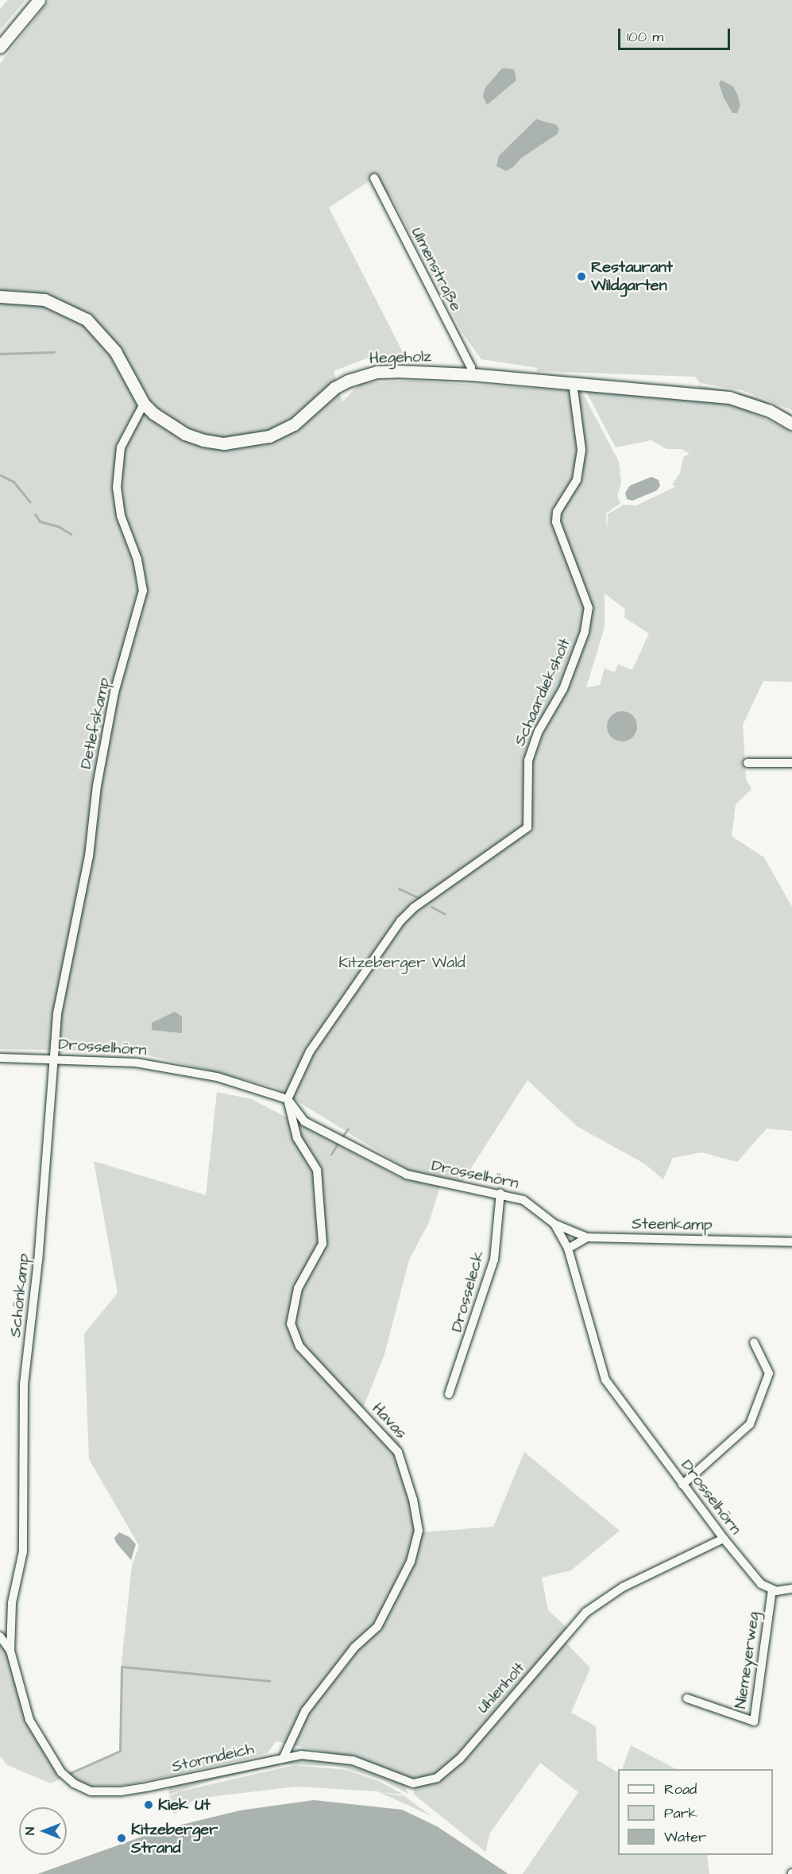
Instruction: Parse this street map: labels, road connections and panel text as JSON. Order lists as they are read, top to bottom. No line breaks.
{"streets":{"street":["Ulmenstraße","Hegeholz","Schaardieksholt","Detlefskamp","Drosselhörn","Steenkamp","Drosseleck","Schönkamp","Havas","Niemeyerweg","Uhlenholt","Stormdeich"]},"crossings":[["Ulmenstraße","Hegeholz"],["Hegeholz","Schaardieksholt"],["Hegeholz","Detlefskamp"],["Schaardieksholt","Drosselhörn"],["Schaardieksholt","Havas"],["Detlefskamp","Drosselhörn"],["Detlefskamp","Schönkamp"],["Drosselhörn","Steenkamp"],["Drosselhörn","Drosseleck"],["Drosselhörn","Schönkamp"],["Drosselhörn","Havas"],["Drosselhörn","Niemeyerweg"],["Drosselhörn","Uhlenholt"],["Schönkamp","Stormdeich"],["Havas","Uhlenholt"],["Havas","Stormdeich"],["Uhlenholt","Stormdeich"]],"parks":["Kitzeberger Wald"],"places":["Restaurant Wildgarten","Kiek Ut","Kitzeberger Strand"],"legend":["Road","Park","Water"],"scale_bar":"100 m","north":"left"}
